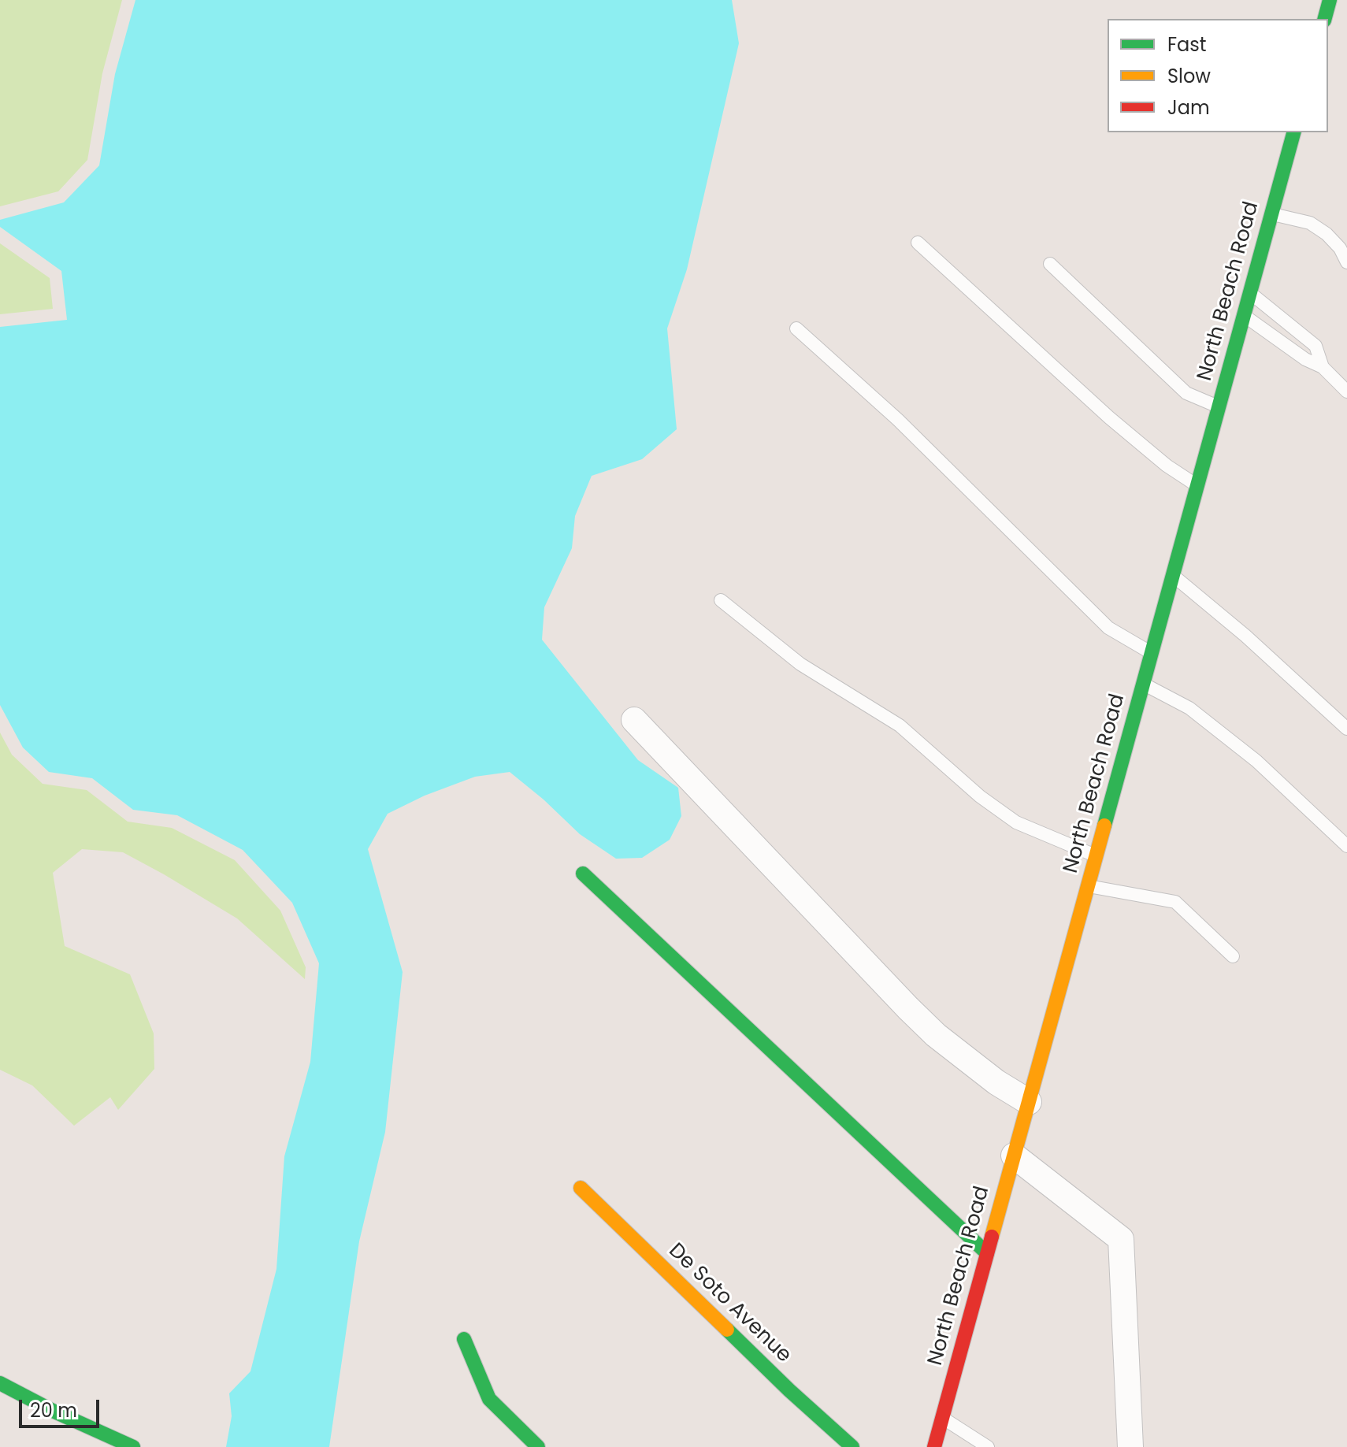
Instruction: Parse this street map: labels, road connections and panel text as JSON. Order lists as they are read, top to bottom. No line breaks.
{"streets":{"street":["North Beach Road","De Soto Avenue"]},"legend":["Fast","Slow","Jam"],"scale_bar":"20 m"}
